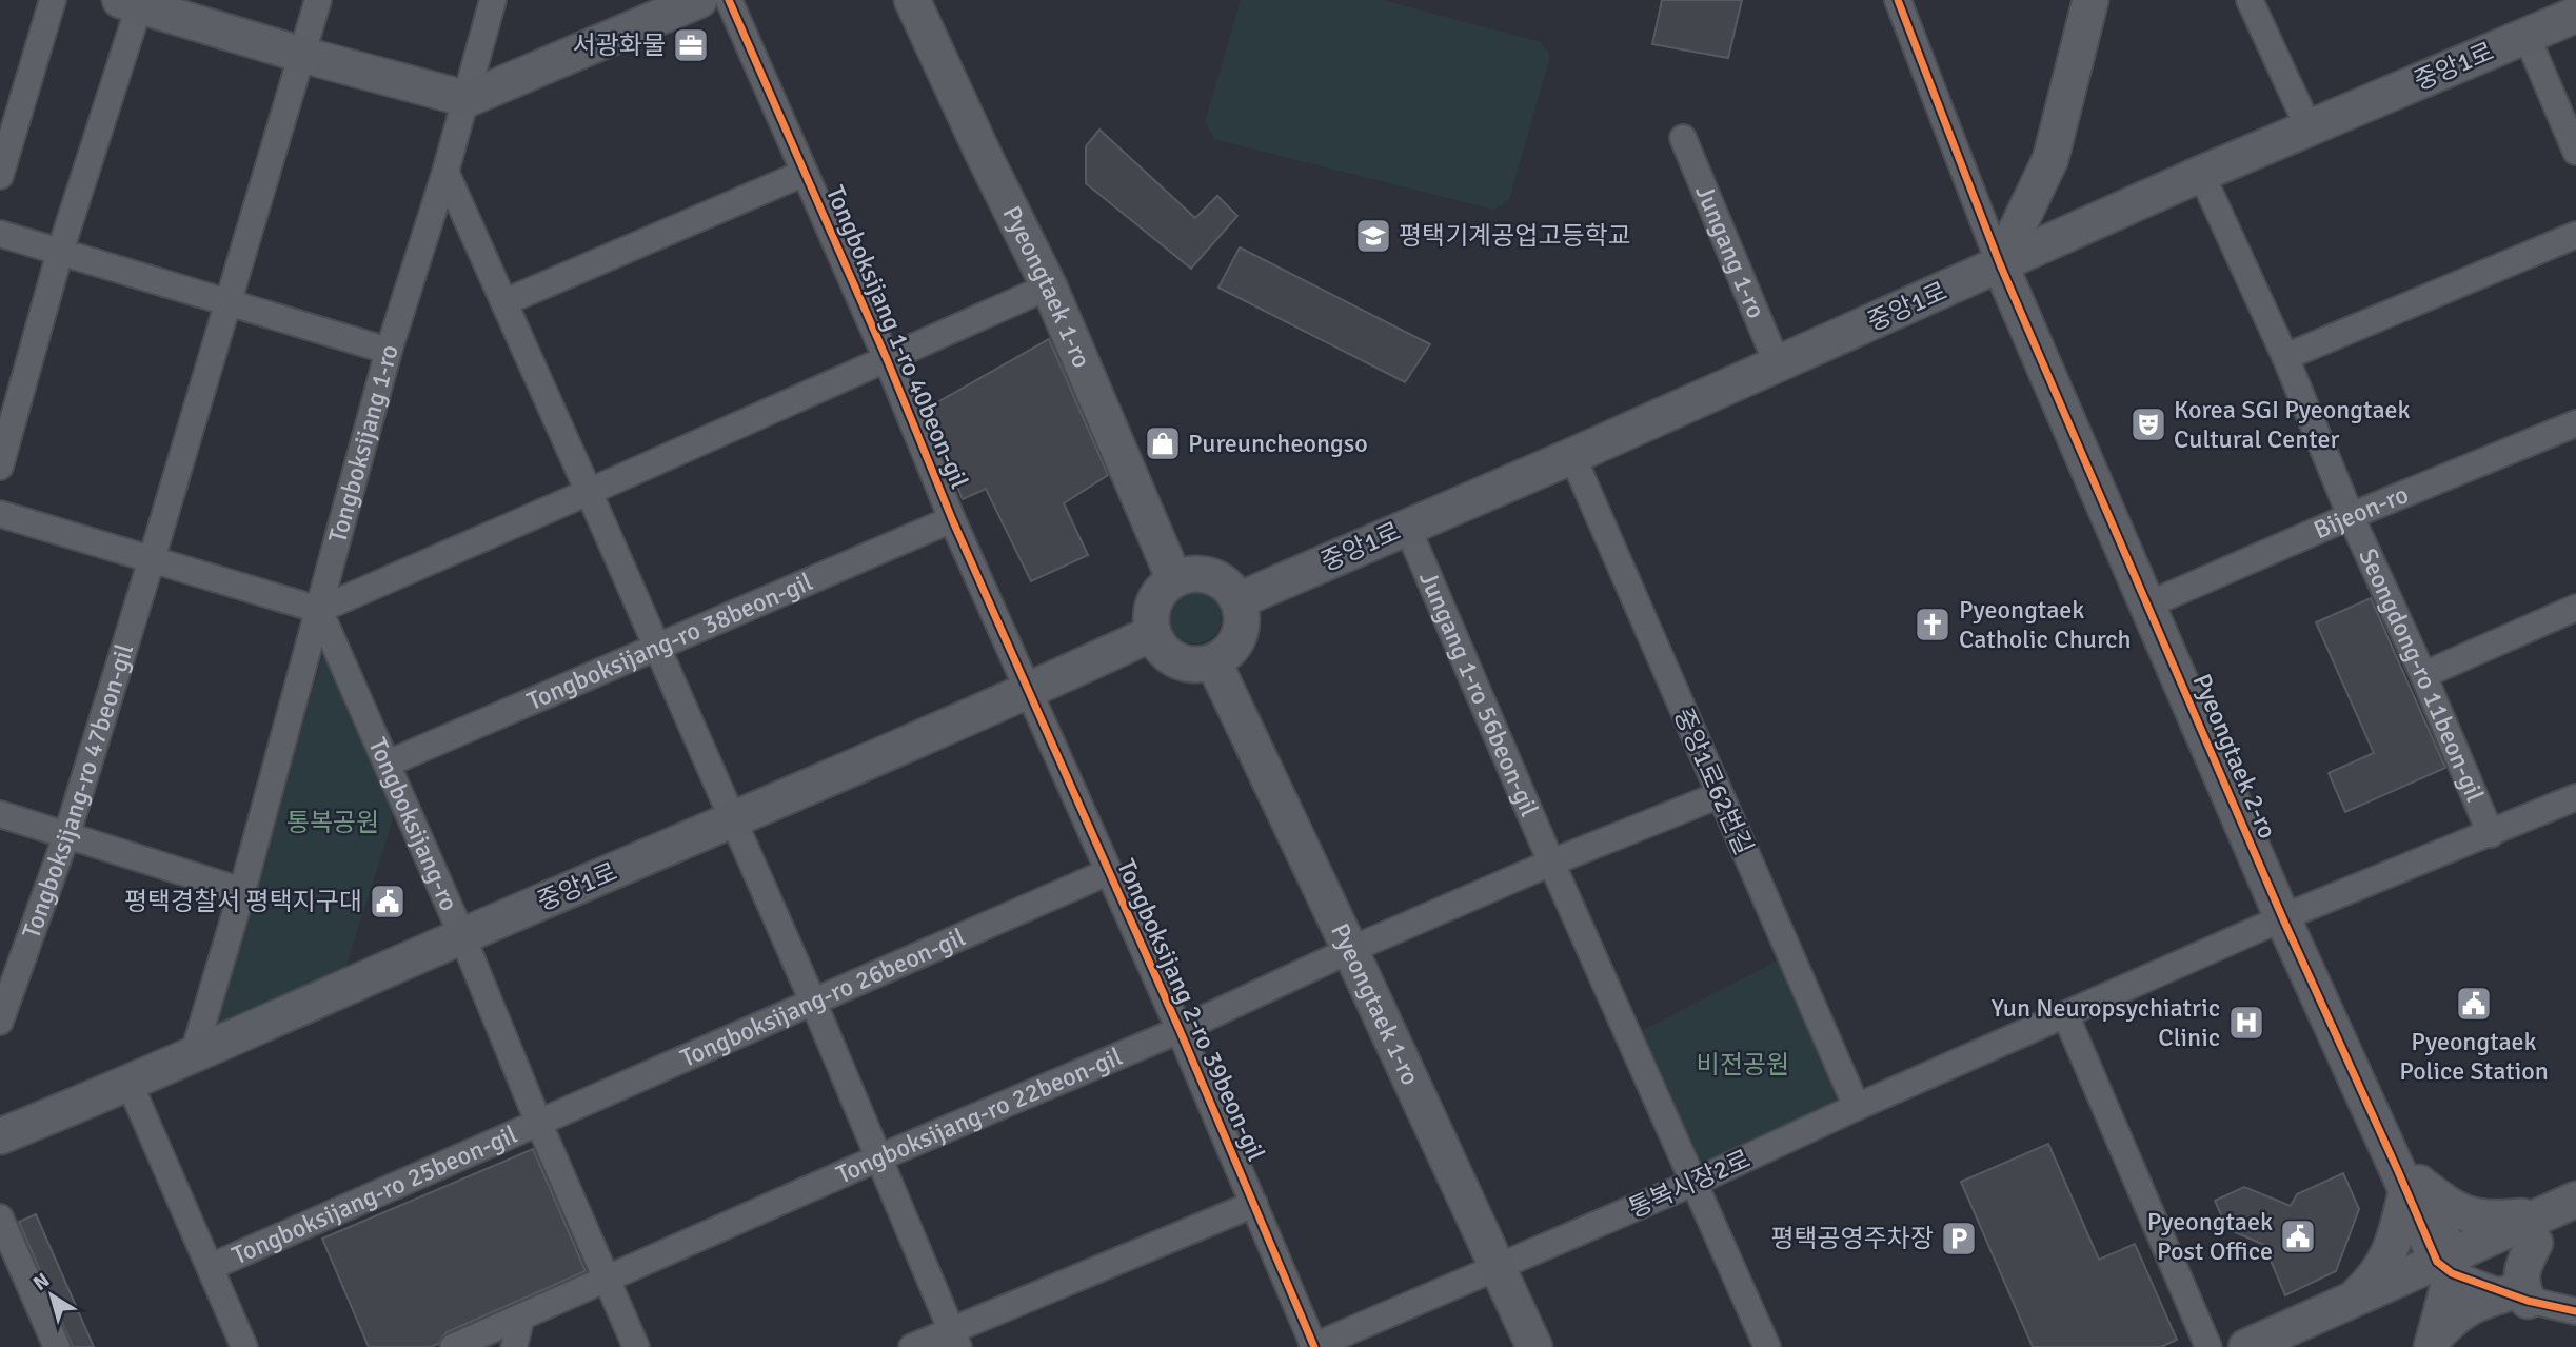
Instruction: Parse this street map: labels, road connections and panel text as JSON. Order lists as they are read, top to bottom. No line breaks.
{"streets":{"street":["중앙1로","Jungang 1-ro","Pyeongtaek 1-ro","Tongboksijang 1-ro 40beon-gil","Tongboksijang 1-ro","Bijeon-ro","Tongboksijang-ro 38beon-gil","Seongdong-ro 11beon-gil","Jungang 1-ro 56beon-gil","Pyeongtaek 2-ro","중앙1로62번길","Tongboksijang-ro 47beon-gil","Tongboksijang-ro","Tongboksijang-ro 26beon-gil","Tongboksijang 2-ro 39beon-gil","Tongboksijang-ro 22beon-gil","통복시장2로","Tongboksijang-ro 25beon-gil"]},"crossings":[["중앙1로","Jungang 1-ro"],["중앙1로","Pyeongtaek 1-ro"],["중앙1로","Tongboksijang 1-ro 40beon-gil"],["중앙1로","Tongboksijang 1-ro"],["중앙1로","Seongdong-ro 11beon-gil"],["중앙1로","Jungang 1-ro 56beon-gil"],["중앙1로","Pyeongtaek 2-ro"],["중앙1로","중앙1로62번길"],["중앙1로","Tongboksijang-ro"],["중앙1로","Tongboksijang 2-ro 39beon-gil"],["Pyeongtaek 1-ro","Tongboksijang-ro 22beon-gil"],["Pyeongtaek 1-ro","통복시장2로"],["Tongboksijang 1-ro 40beon-gil","Tongboksijang-ro 38beon-gil"],["Tongboksijang 1-ro 40beon-gil","Tongboksijang 2-ro 39beon-gil"],["Tongboksijang 1-ro","Tongboksijang-ro"],["Bijeon-ro","Seongdong-ro 11beon-gil"],["Bijeon-ro","Pyeongtaek 2-ro"],["Tongboksijang-ro 38beon-gil","Tongboksijang-ro"],["Seongdong-ro 11beon-gil","Pyeongtaek 2-ro"],["Seongdong-ro 11beon-gil","통복시장2로"],["Jungang 1-ro 56beon-gil","통복시장2로"],["Pyeongtaek 2-ro","통복시장2로"],["중앙1로62번길","통복시장2로"],["Tongboksijang-ro","Tongboksijang-ro 26beon-gil"],["Tongboksijang-ro","Tongboksijang-ro 22beon-gil"],["Tongboksijang-ro","Tongboksijang-ro 25beon-gil"],["Tongboksijang-ro 26beon-gil","Tongboksijang 2-ro 39beon-gil"],["Tongboksijang-ro 26beon-gil","Tongboksijang-ro 25beon-gil"],["Tongboksijang 2-ro 39beon-gil","Tongboksijang-ro 22beon-gil"],["Tongboksijang 2-ro 39beon-gil","통복시장2로"]],"parks":["통복공원","비전공원"],"places":{"office":["서광화물"],"school or university":["평택기계공업고등학교"],"theatre":["Korea SGI Pyeongtaek Cultural Center"],"shop":["Pureuncheongso"],"church":["Pyeongtaek Catholic Church"],"public building":["평택경찰서 평택지구대","Pyeongtaek Police Station","Pyeongtaek Post Office"],"hospital":["Yun Neuropsychiatric Clinic"],"parking":["평택공영주차장"]},"north":"top left"}
